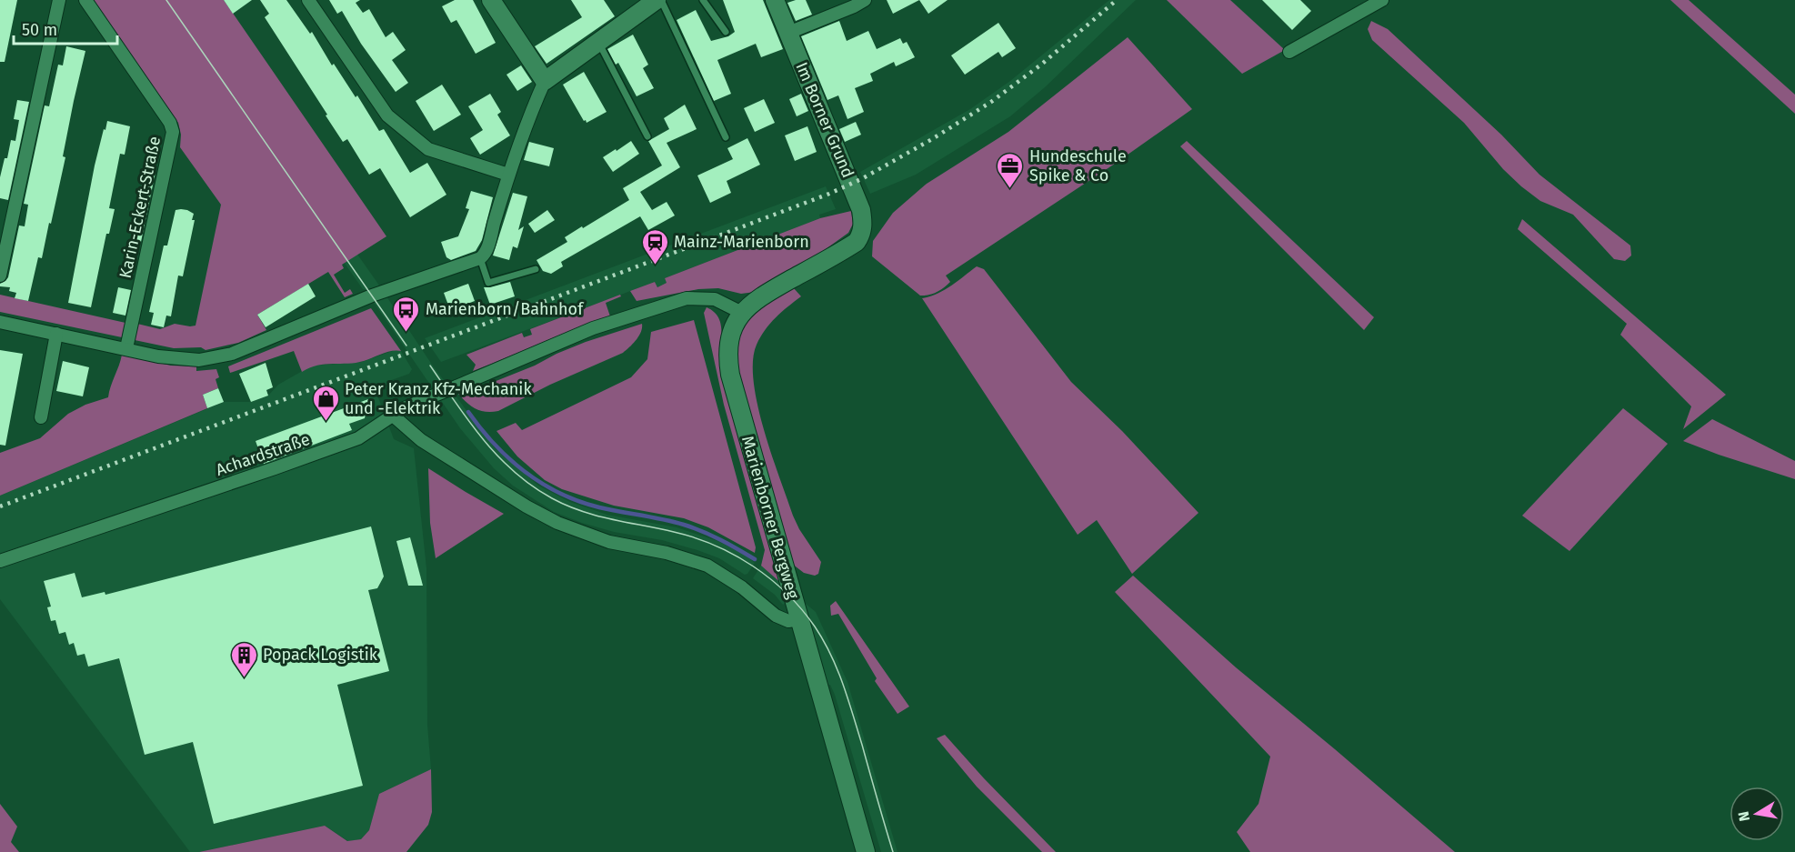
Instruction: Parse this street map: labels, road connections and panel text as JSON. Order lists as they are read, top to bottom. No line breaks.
{"streets":{"street":["Im Borner Grund","Karin-Eckert-Straße","Achardstraße","Marienborner Bergweg"]},"crossings":[["Im Borner Grund","Marienborner Bergweg"],["Achardstraße","Marienborner Bergweg"]],"places":{"office":["Hundeschule Spike & Co"],"station":["Mainz-Marienborn"],"bus stop":["Marienborn/Bahnhof"],"shop":["Peter Kranz Kfz-Mechanik und -Elektrik"],"building":["Popack Logistik"]},"scale_bar":"50 m","north":"left"}
